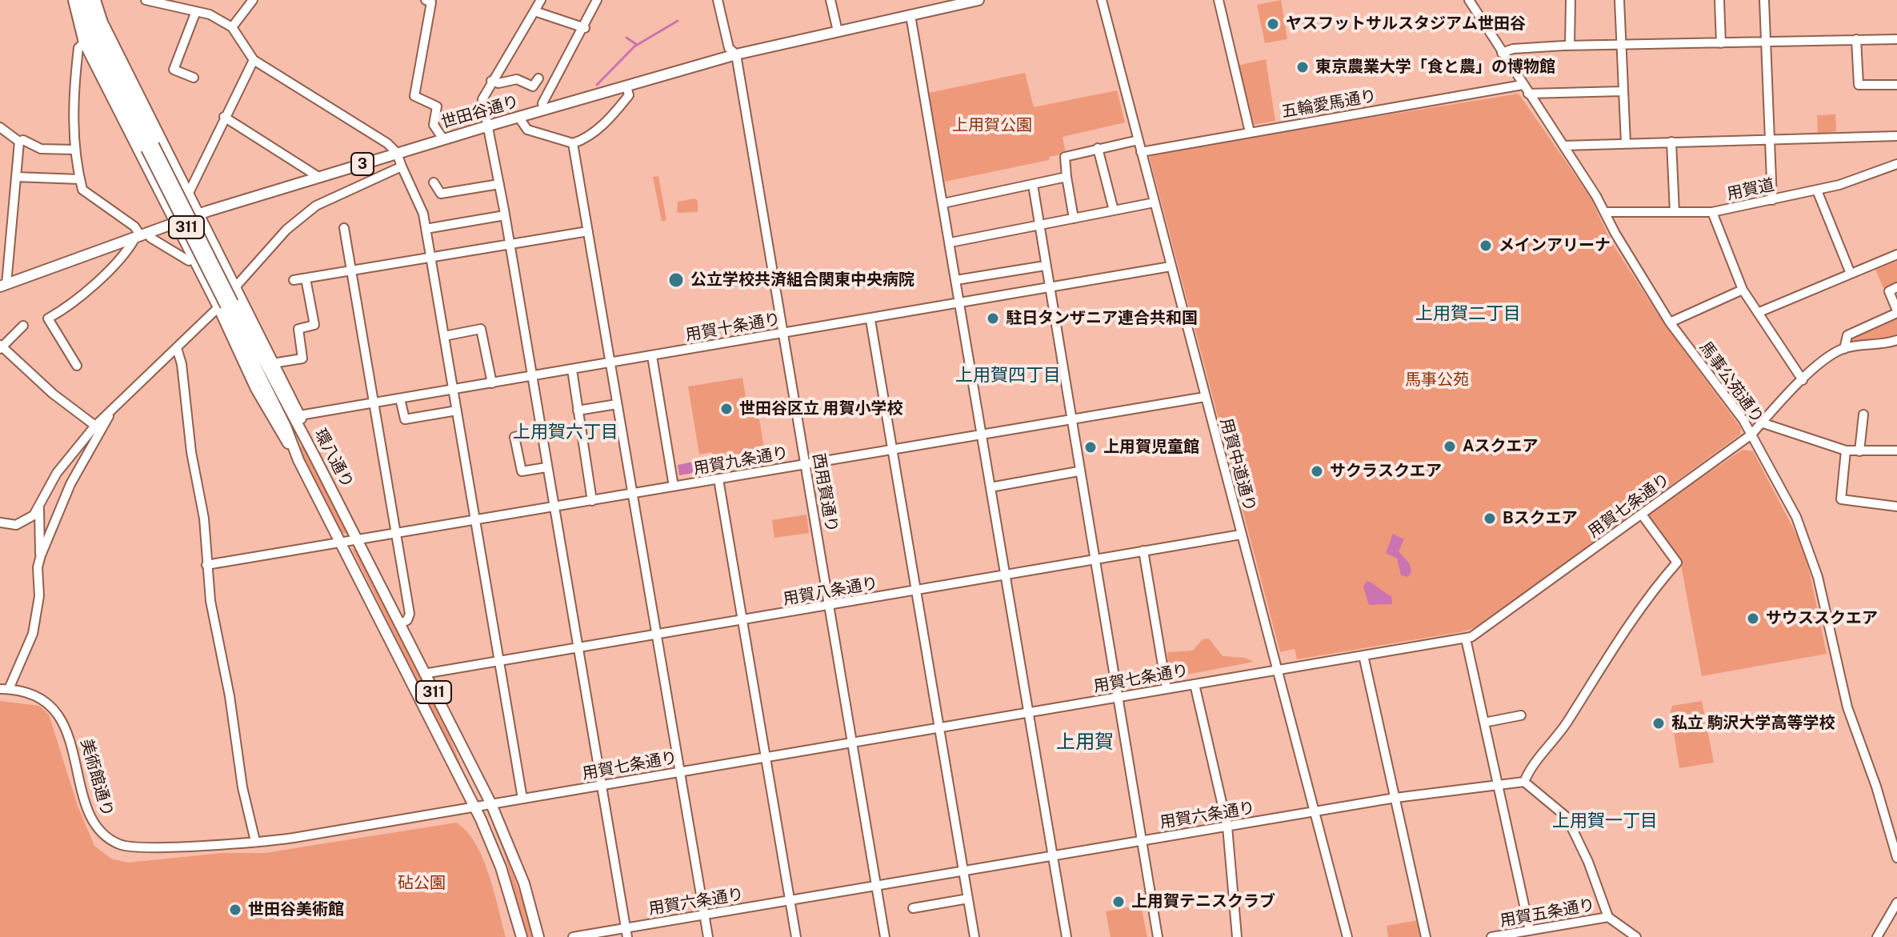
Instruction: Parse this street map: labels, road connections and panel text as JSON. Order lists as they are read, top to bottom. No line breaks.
{"streets":{"main road":["世田谷通り","3","311","環八通り"],"street":["五輪愛馬通り","用賀道","用賀十条通り","馬事公苑通り","用賀九条通り","用賀中道通り","西用賀通り","用賀七条通り","用賀八条通り","美術館通り","用賀六条通り","用賀五条通り"]},"crossings":[["五輪愛馬通り","馬事公苑通り"],["五輪愛馬通り","用賀中道通り"],["世田谷通り","西用賀通り"],["用賀道","馬事公苑通り"],["用賀十条通り","用賀中道通り"],["用賀十条通り","西用賀通り"],["馬事公苑通り","用賀七条通り"],["環八通り","用賀九条通り"],["環八通り","用賀七条通り"],["環八通り","用賀八条通り"],["環八通り","美術館通り"],["用賀九条通り","用賀中道通り"],["用賀九条通り","西用賀通り"],["用賀中道通り","用賀七条通り"],["用賀中道通り","用賀八条通り"],["用賀中道通り","用賀六条通り"],["西用賀通り","用賀七条通り"],["西用賀通り","用賀八条通り"],["西用賀通り","用賀六条通り"],["用賀七条通り","美術館通り"]],"districts":["上用賀二丁目","上用賀四丁目","上用賀六丁目","上用賀","上用賀一丁目"],"parks":["上用賀公園","馬事公苑","砧公園"],"places":["ヤスフットサルスタジアム世田谷","東京農業大学「食と農」の博物館","メインアリーナ","公立学校共済組合関東中央病院","駐日タンザニア連合共和国","世田谷区立 用賀小学校","Aスクエア","上用賀児童館","サクラスクエア","Bスクエア","サウススクエア","私立 駒沢大学高等学校","上用賀テニスクラブ","世田谷美術館"]}
